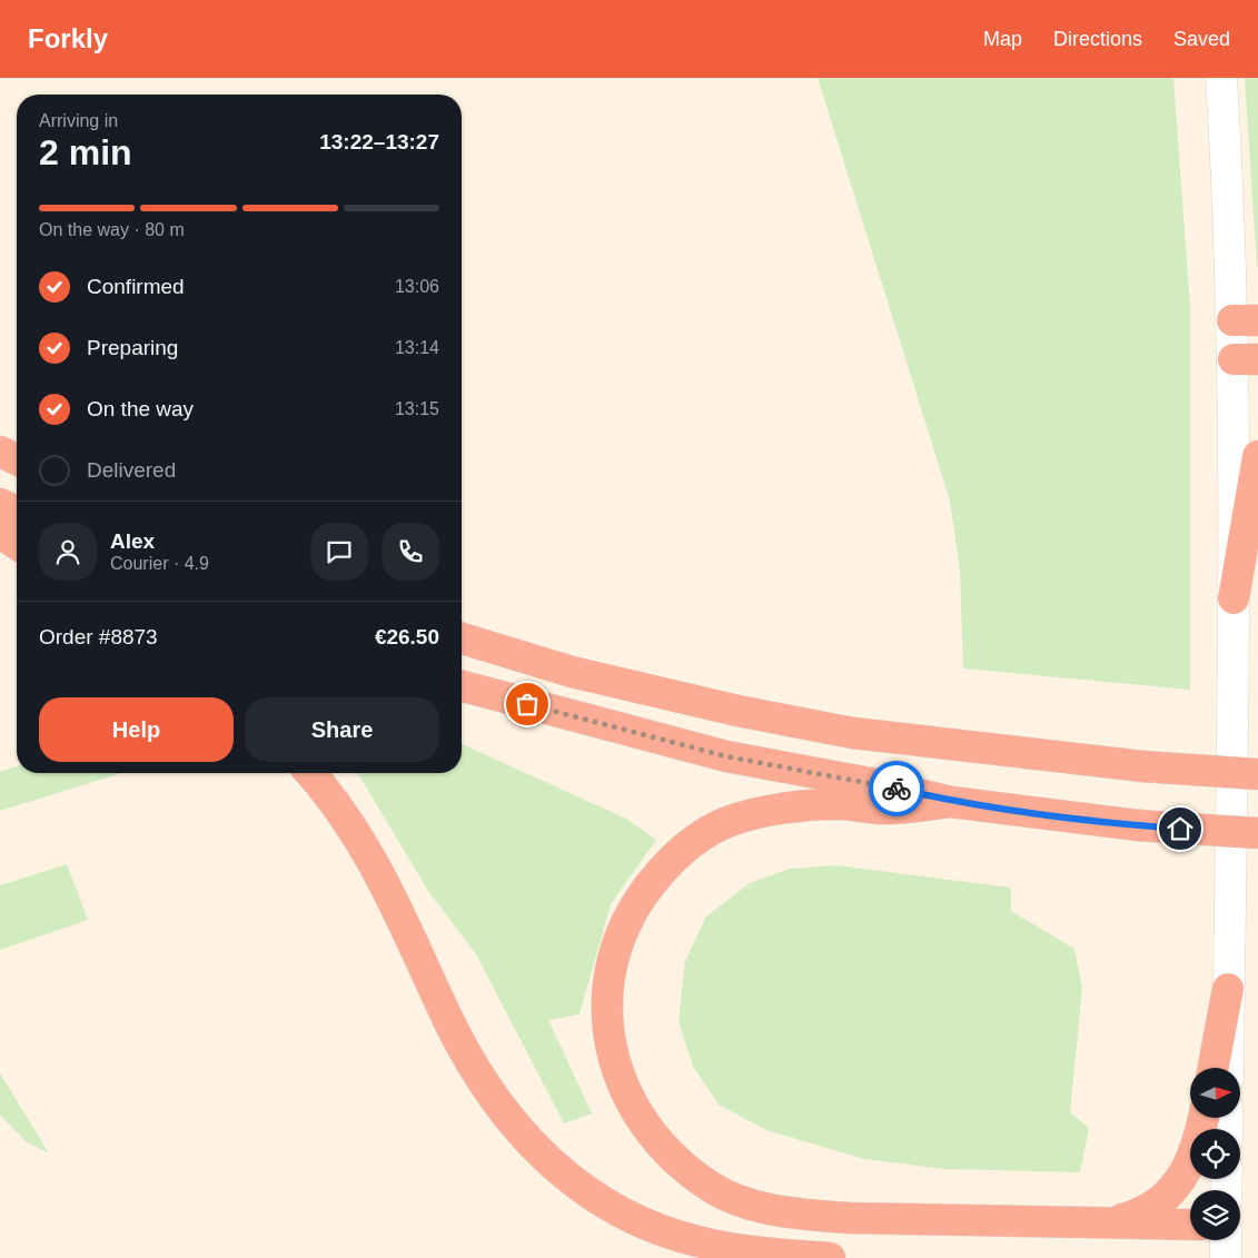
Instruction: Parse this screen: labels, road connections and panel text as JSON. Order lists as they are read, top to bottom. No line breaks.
{"north":"right","page":{"header":"Forkly","nav":["Map","Directions","Saved"],"heading":["2 min","Arriving in","13:22–13:27"],"panel":["Alex","Courier · 4.9","Order #8873","€26.50"],"bar":"On the way · 80 m","list":[["Confirmed","13:06"],["Preparing","13:14"],["On the way","13:15"],"Delivered"],"buttons":["Help","Share"]}}
